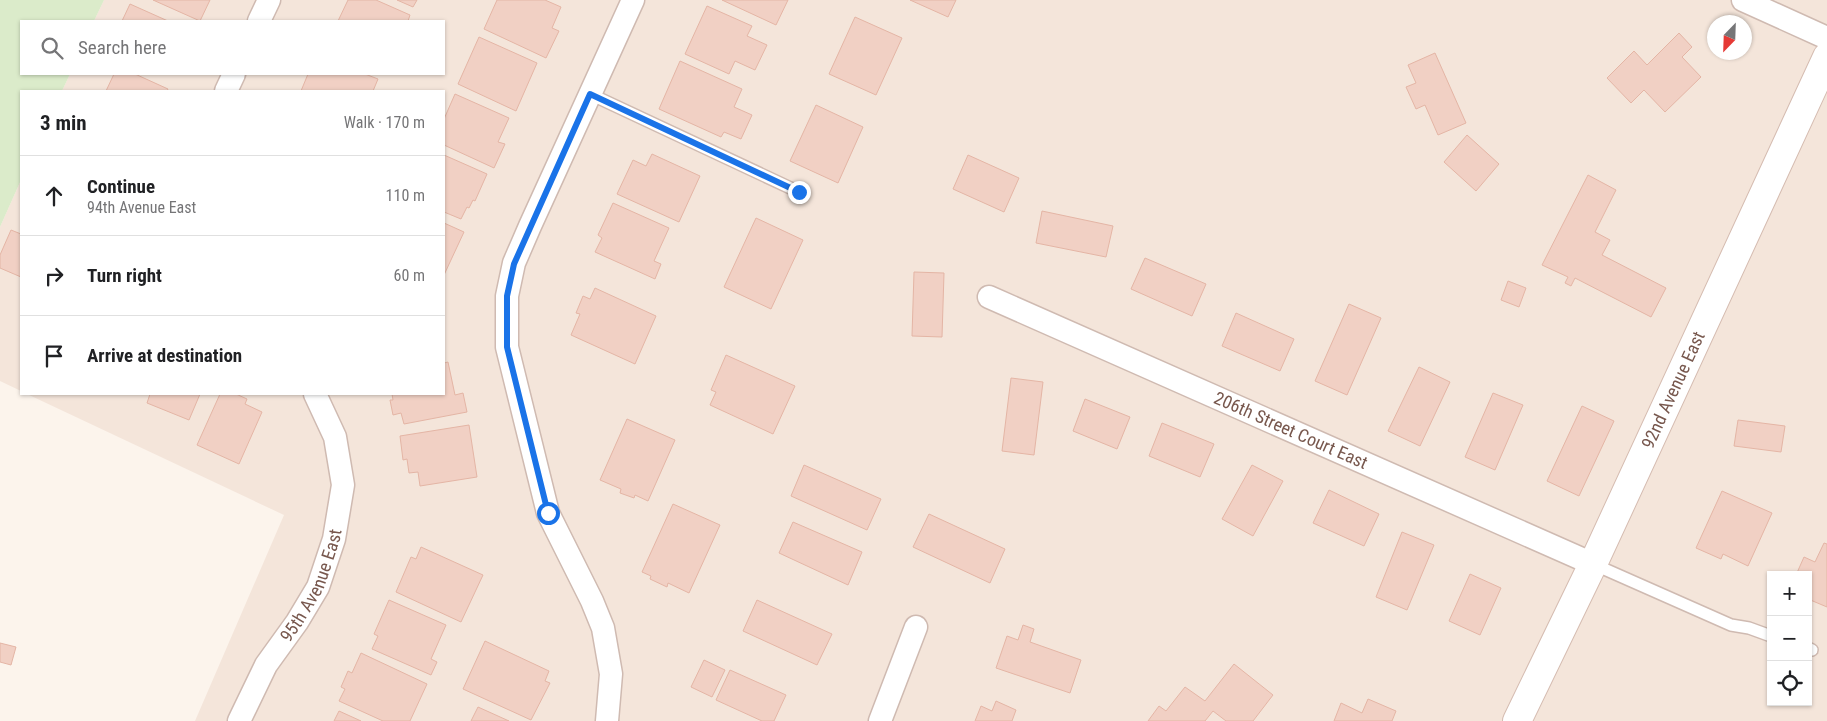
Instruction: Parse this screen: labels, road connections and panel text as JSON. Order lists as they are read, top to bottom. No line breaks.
{"streets":{"street":["92nd Avenue East","206th Street Court East","95th Avenue East"]},"crossings":[["92nd Avenue East","206th Street Court East"]],"north":"bottom left","page":{"search":"Search here","heading":["3 min","Walk · 170 m"],"list":[["Continue","94th Avenue East","110 m"],["Turn right","60 m"],"Arrive at destination"],"map_buttons":["+","−"]}}
